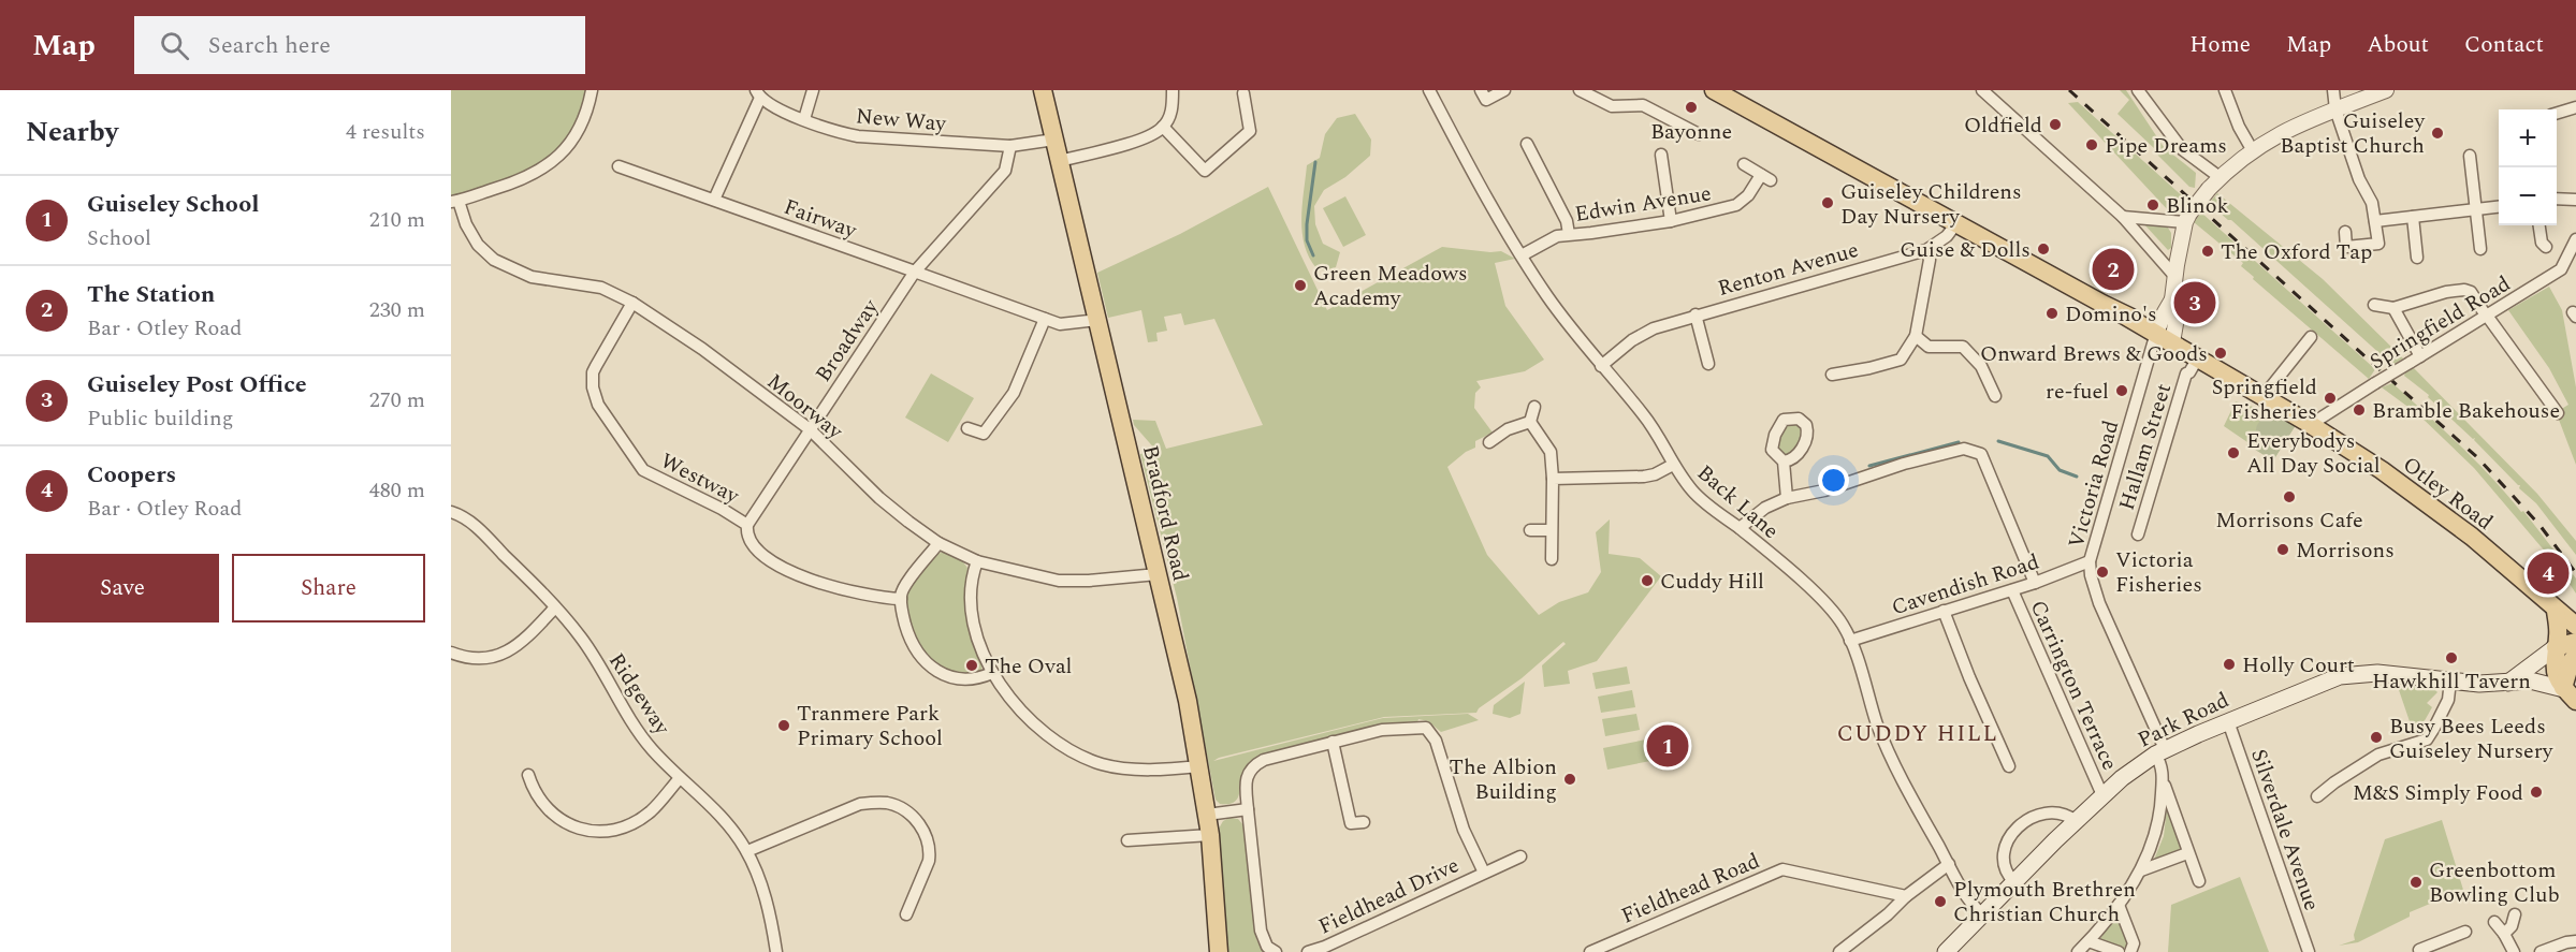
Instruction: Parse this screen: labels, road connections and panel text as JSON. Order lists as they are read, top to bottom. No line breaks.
{"streets":{"main road":["Otley Road","Bradford Road","Park Road"],"street":["New Way","Edwin Avenue","Fairway","Renton Avenue","Springfield Road","Broadway","Moorway","Hallam Street","Westway","Victoria Road","Back Lane","Cavendish Road","Carrington Terrace","Ridgeway","Silverdale Avenue","Fieldhead Road","Fieldhead Drive"]},"crossings":[["New Way","Broadway"],["New Way","Bradford Road"],["Edwin Avenue","Back Lane"],["Fairway","Broadway"],["Fairway","Bradford Road"],["Renton Avenue","Otley Road"],["Renton Avenue","Back Lane"],["Springfield Road","Otley Road"],["Broadway","Moorway"],["Broadway","Westway"],["Moorway","Westway"],["Moorway","Bradford Road"],["Hallam Street","Otley Road"],["Victoria Road","Otley Road"],["Victoria Road","Cavendish Road"],["Victoria Road","Park Road"],["Back Lane","Cavendish Road"],["Back Lane","Park Road"],["Cavendish Road","Carrington Terrace"],["Carrington Terrace","Park Road"],["Park Road","Silverdale Avenue"]],"districts":["CUDDY HILL"],"places":["Bayonne","Oldfield","Guiseley Baptist Church","Pipe Dreams","Guiseley Childrens Day Nursery","Blinok","Guise & Dolls","The Oxford Tap","Green Meadows Academy","Domino's","Onward Brews & Goods","re-fuel","Springfield Fisheries","Bramble Bakehouse","Everybodys All Day Social","Morrisons Cafe","Morrisons","Victoria Fisheries","Cuddy Hill","Hawkhill Tavern","Holly Court","The Oval","Tranmere Park Primary School","Busy Bees Leeds Guiseley Nursery","The Albion Building","M&S Simply Food","Greenbottom Bowling Club","Plymouth Brethren Christian Church"],"page":{"header":"Map","search":"Search here","nav":["Home","Map","About","Contact"],"heading":["Nearby","4 results"],"map_buttons":["+","−"],"list":[{"mark":"1","name":"Guiseley School","note":"School","value":"210 m"},{"mark":"2","name":"The Station","note":"Bar · Otley Road","value":"230 m"},{"mark":"3","name":"Guiseley Post Office","note":"Public building","value":"270 m"},{"mark":"4","name":"Coopers","note":"Bar · Otley Road","value":"480 m"}],"pins":["2","3","4","1"],"buttons":["Save","Share"]}}
